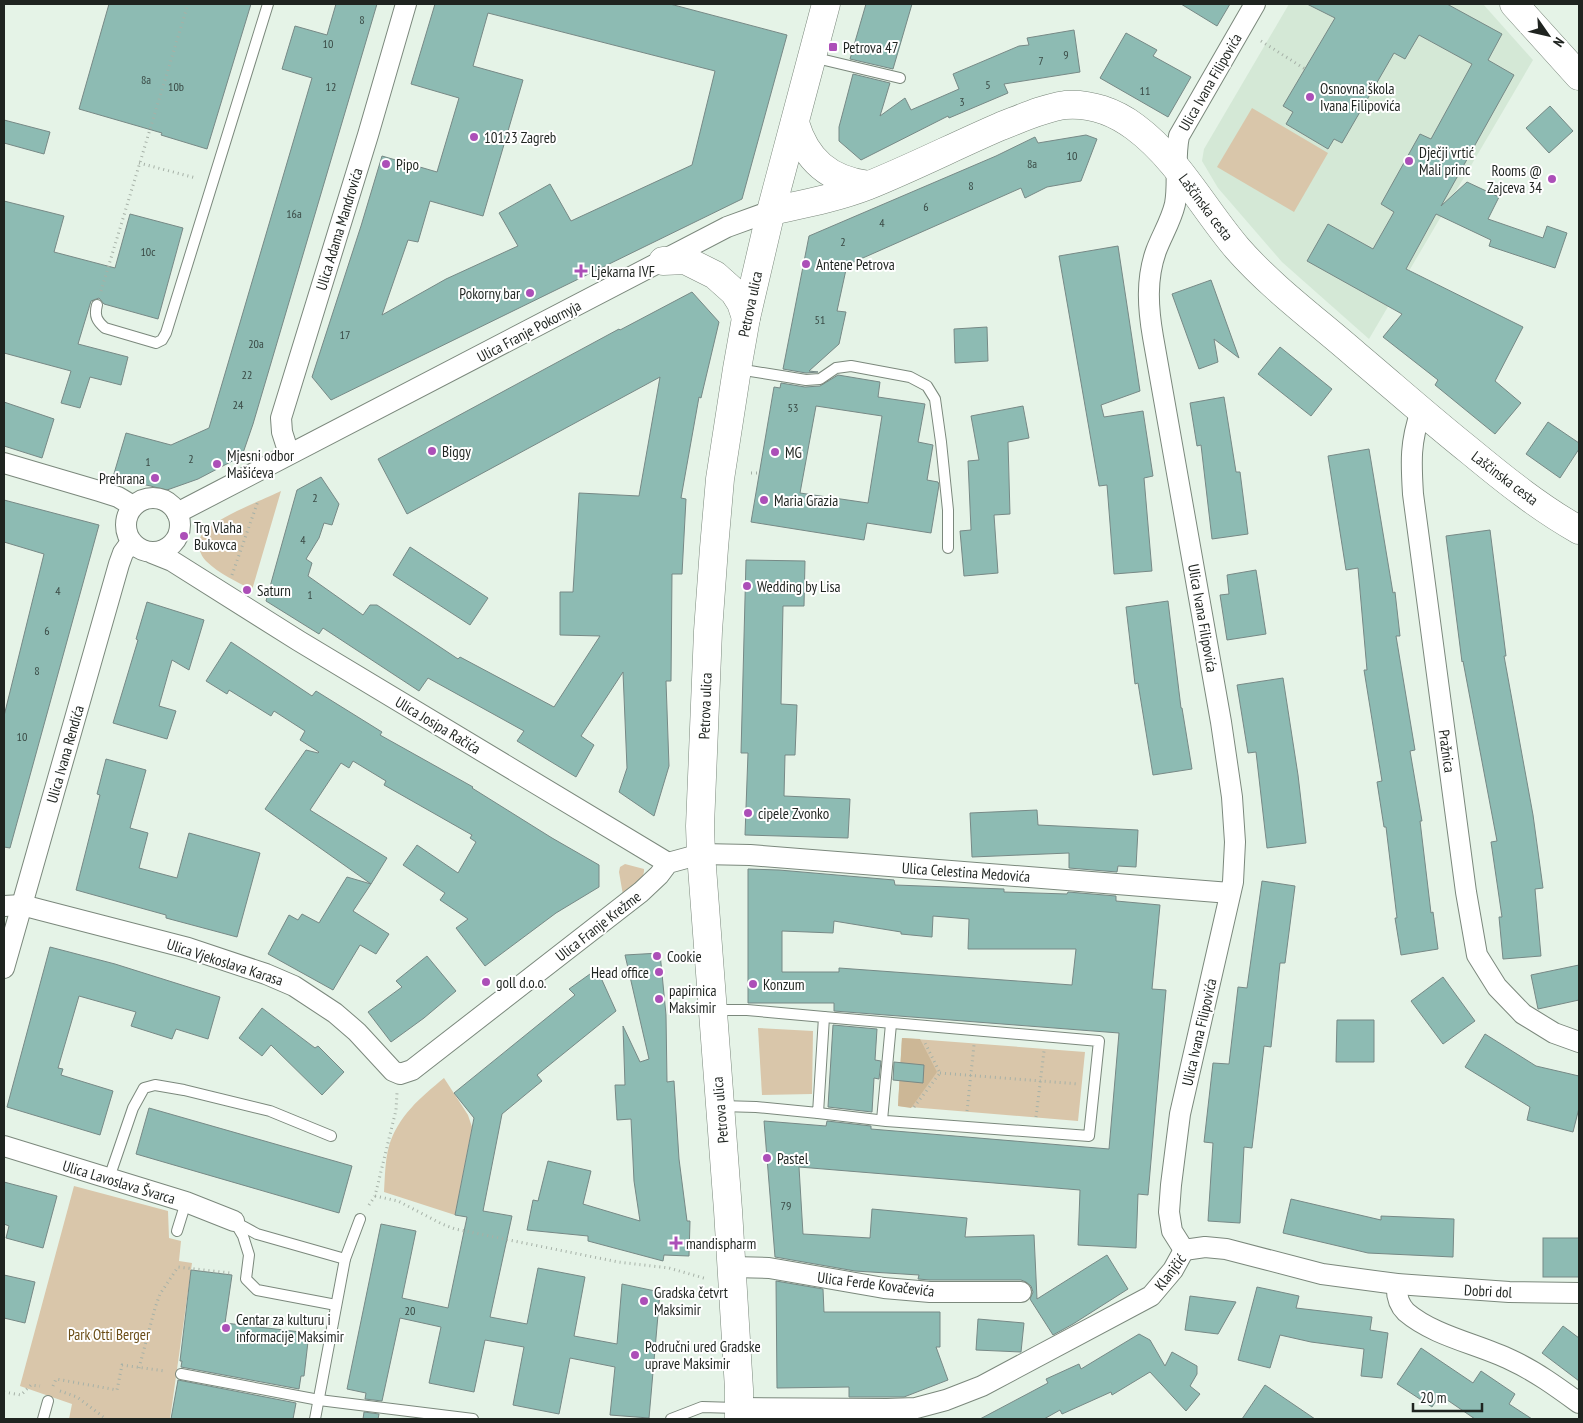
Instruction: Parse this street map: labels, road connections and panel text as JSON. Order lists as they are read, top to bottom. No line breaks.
{"streets":{"street":["Ulica Ivana Filipovića","Laščinska cesta","Ulica Adama Mandrovića","Petrova ulica","Ulica Franje Pokornyja","Ulica Josipa Račića","Pražnica","Ulica Ivana Rendića","Ulica Celestina Medovića","Ulica Franje Krežme","Ulica Vjekoslava Karasa","Ulica Lavoslava Švarca","Klanjčić","Ulica Ferde Kovačevića","Dobri dol"]},"crossings":[["Ulica Ivana Filipovića","Laščinska cesta"],["Ulica Ivana Filipovića","Ulica Celestina Medovića"],["Ulica Ivana Filipovića","Klanjčić"],["Laščinska cesta","Petrova ulica"],["Laščinska cesta","Ulica Franje Pokornyja"],["Laščinska cesta","Pražnica"],["Ulica Adama Mandrovića","Ulica Franje Pokornyja"],["Petrova ulica","Ulica Franje Pokornyja"],["Petrova ulica","Ulica Celestina Medovića"],["Petrova ulica","Klanjčić"],["Petrova ulica","Ulica Ferde Kovačevića"],["Ulica Josipa Račića","Ulica Ivana Rendića"],["Ulica Josipa Račića","Ulica Franje Krežme"],["Ulica Ivana Rendića","Ulica Vjekoslava Karasa"],["Ulica Franje Krežme","Ulica Vjekoslava Karasa"],["Klanjčić","Dobri dol"]],"parks":["Park Otti Berger"],"places":{"transit":["Petrova 47"],"other":["Osnovna škola Ivana Filipovića","10123 Zagreb","Dječji vrtić Mali princ","Pipo","Rooms @ Zajceva 34","Antene Petrova","Pokorny bar","Biggy","MG","Mjesni odbor Mašićeva","Prehrana","Maria Grazia","Trg Vlaha Bukovca","Wedding by Lisa","Saturn","cipele Zvonko","Cookie","Head office","goll d.o.o.","Konzum","papirnica Maksimir","Pastel","Gradska četvrt Maksimir","Centar za kulturu i informacije Maksimir","Područni ured Gradske uprave Maksimir"],"health":["Ljekarna IVF","mandispharm"]},"house_numbers":["8","10","9","7","8a","5","10b","12","11","3","10","8a","8","6","16a","4","2","10c","51","17","20a","22","24","53","2","1","2","4","4","1","6","8","10","79","20"],"scale_bar":"20 m","north":"bottom right"}
